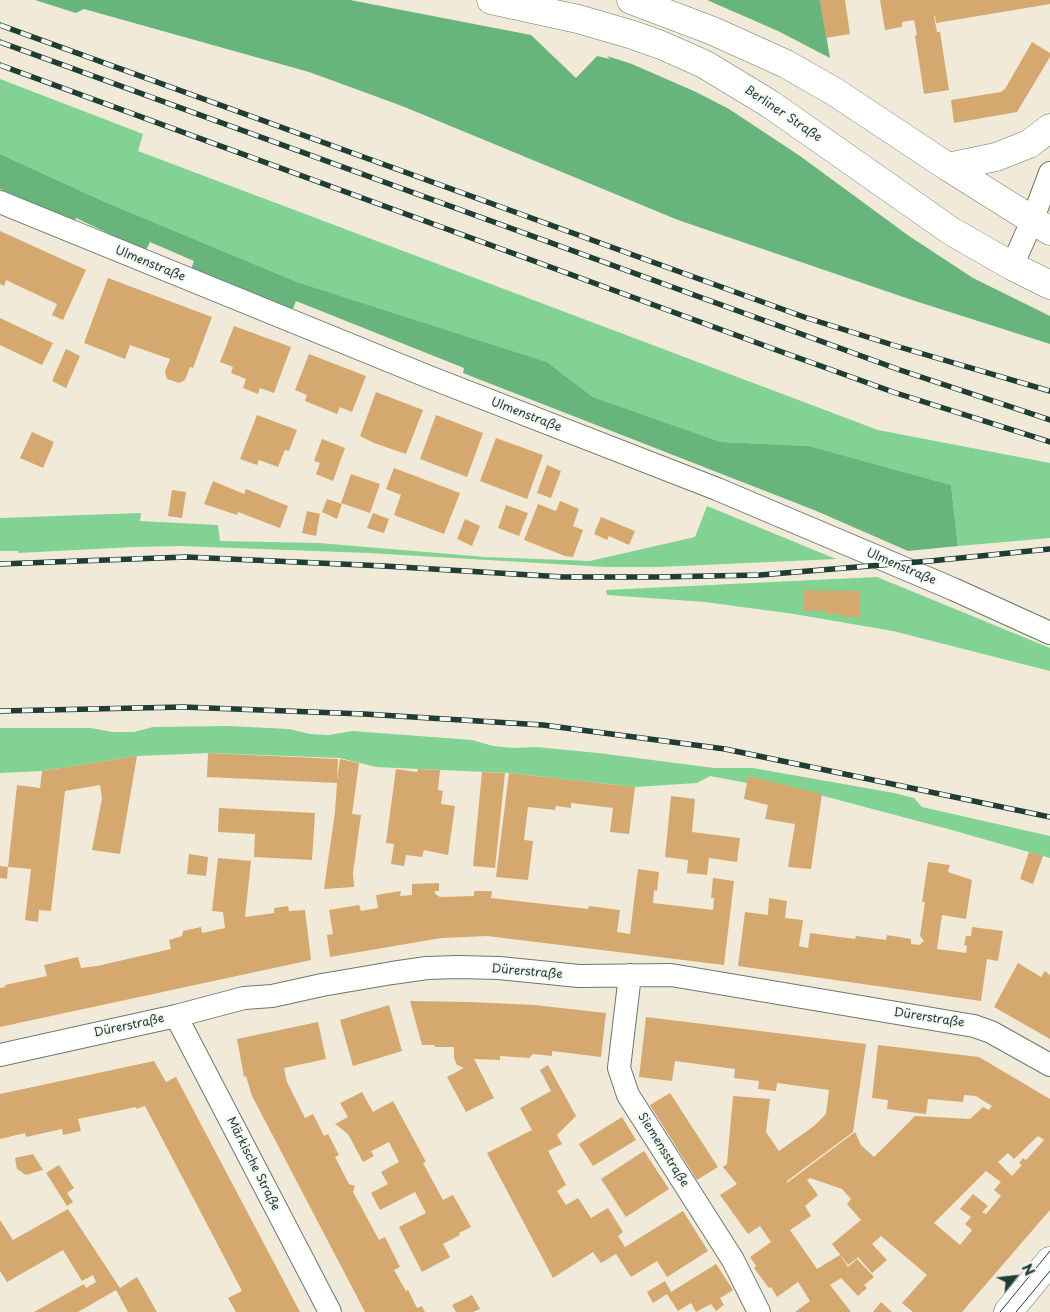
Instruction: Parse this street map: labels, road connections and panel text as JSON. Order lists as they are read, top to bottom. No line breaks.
{"streets":{"main road":["Berliner Straße"],"street":["Ulmenstraße","Dürerstraße","Siemensstraße","Märkische Straße"]},"crossings":[["Dürerstraße","Siemensstraße"],["Dürerstraße","Märkische Straße"]],"north":"top right"}
